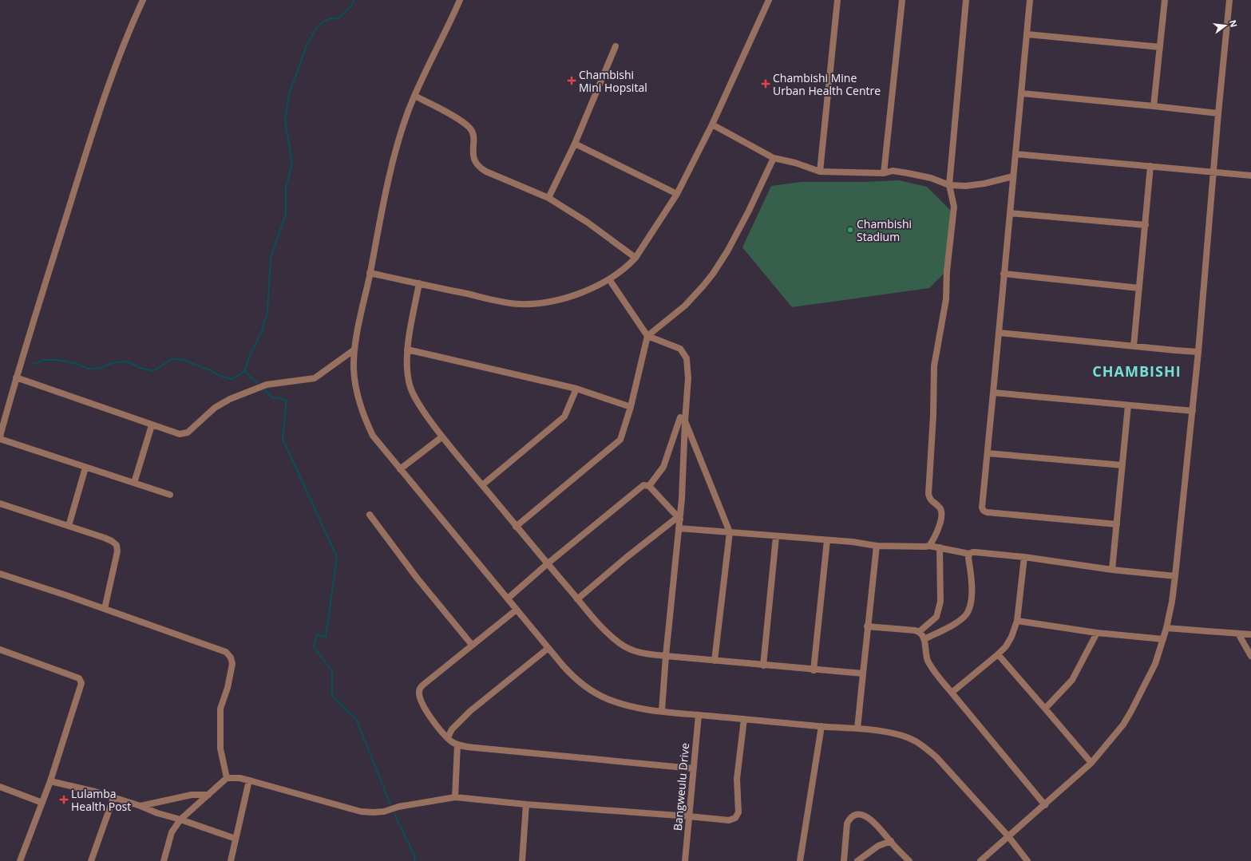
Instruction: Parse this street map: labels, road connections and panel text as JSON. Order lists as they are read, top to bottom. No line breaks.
{"streets":{"street":["Bangweulu Drive"]},"districts":["CHAMBISHI"],"places":{"health":["Chambishi Mini Hopsital","Chambishi Mine Urban Health Centre","Lulamba Health Post"],"other":["Chambishi Stadium"]},"north":"right"}
